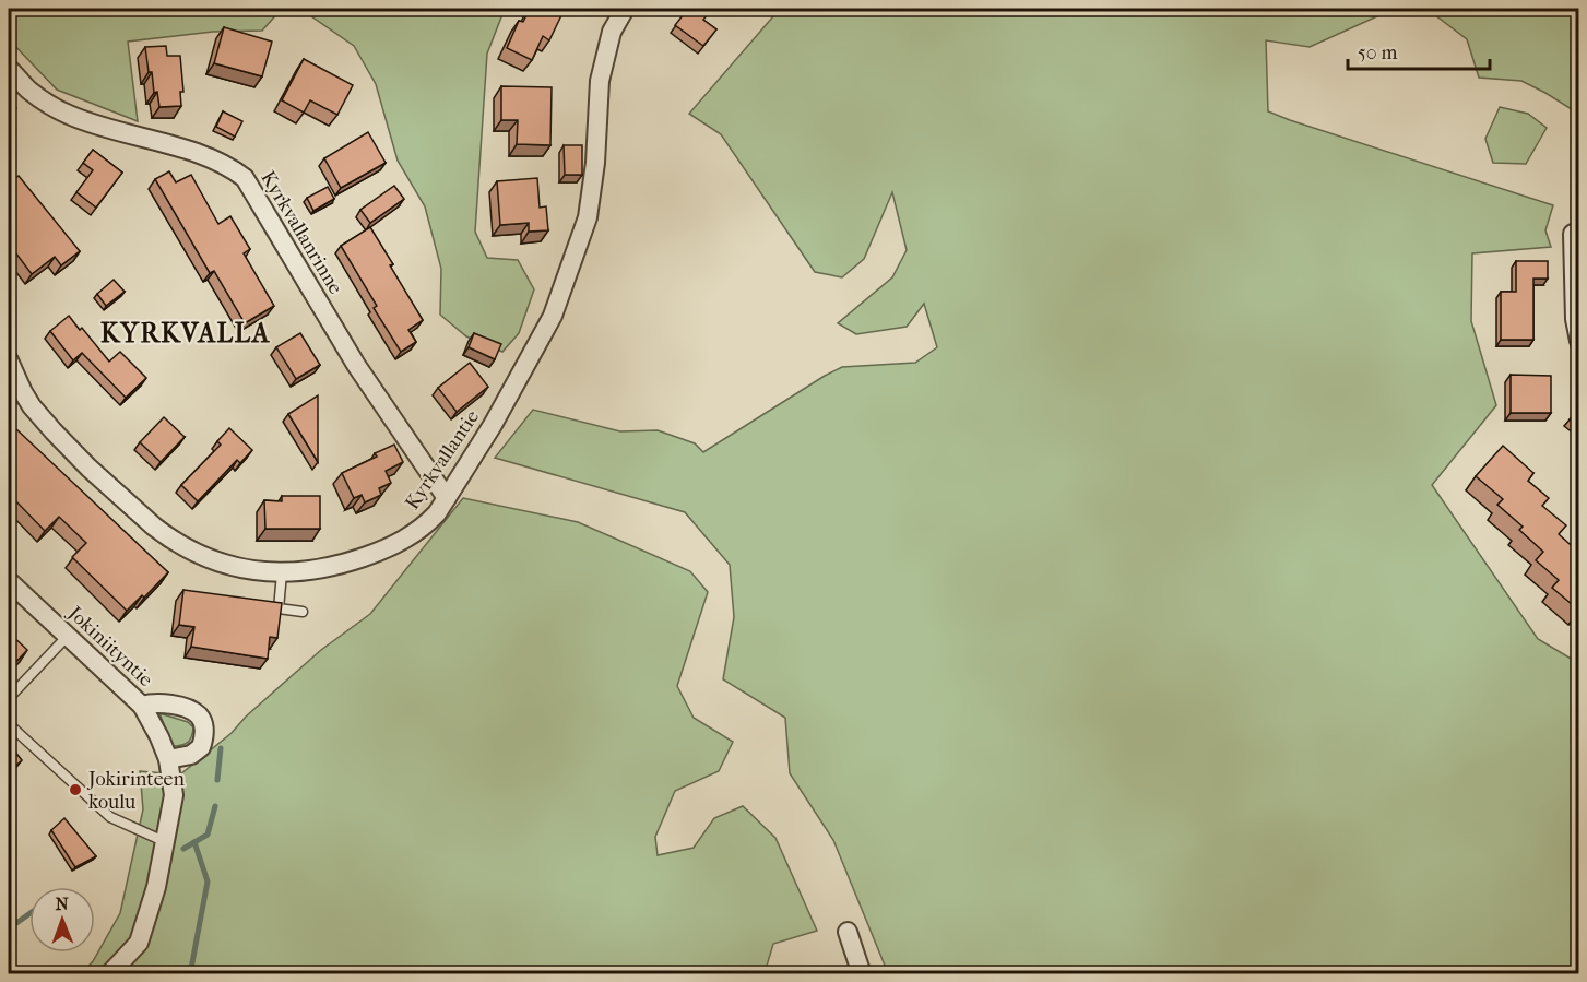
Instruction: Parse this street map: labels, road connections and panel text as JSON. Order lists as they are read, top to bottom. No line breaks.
{"streets":{"street":["Kyrkvallanrinne","Kyrkvallantie","Jokiniityntie"]},"crossings":[["Kyrkvallanrinne","Kyrkvallantie"]],"districts":["KYRKVALLA"],"places":["Jokirinteen koulu"],"scale_bar":"50 m","north":"top"}
